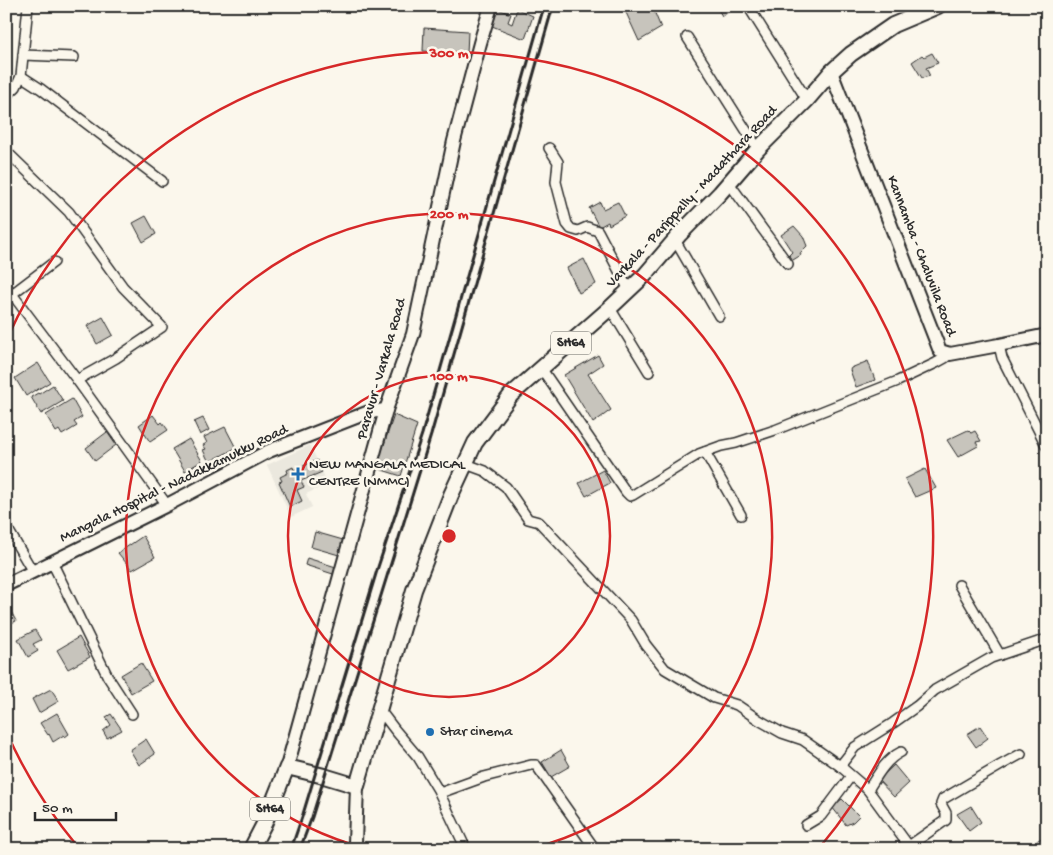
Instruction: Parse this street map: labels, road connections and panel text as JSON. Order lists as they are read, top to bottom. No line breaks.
{"streets":{"main road":["Varkala - Parippally - Madathara Road","Kannamba - Chaluvila Road","SH64","Paravur - Varkala Road","Mangala Hospital - Nadakkamukku Road"]},"crossings":[["Varkala - Parippally - Madathara Road","Kannamba - Chaluvila Road"],["SH64","Paravur - Varkala Road"],["Paravur - Varkala Road","Mangala Hospital - Nadakkamukku Road"]],"places":{"health":["NEW MANGALA MEDICAL CENTRE (NMMC)"],"other":["Star cinema"]},"scale_bar":"50 m","rings":["300 m","200 m","100 m"]}
